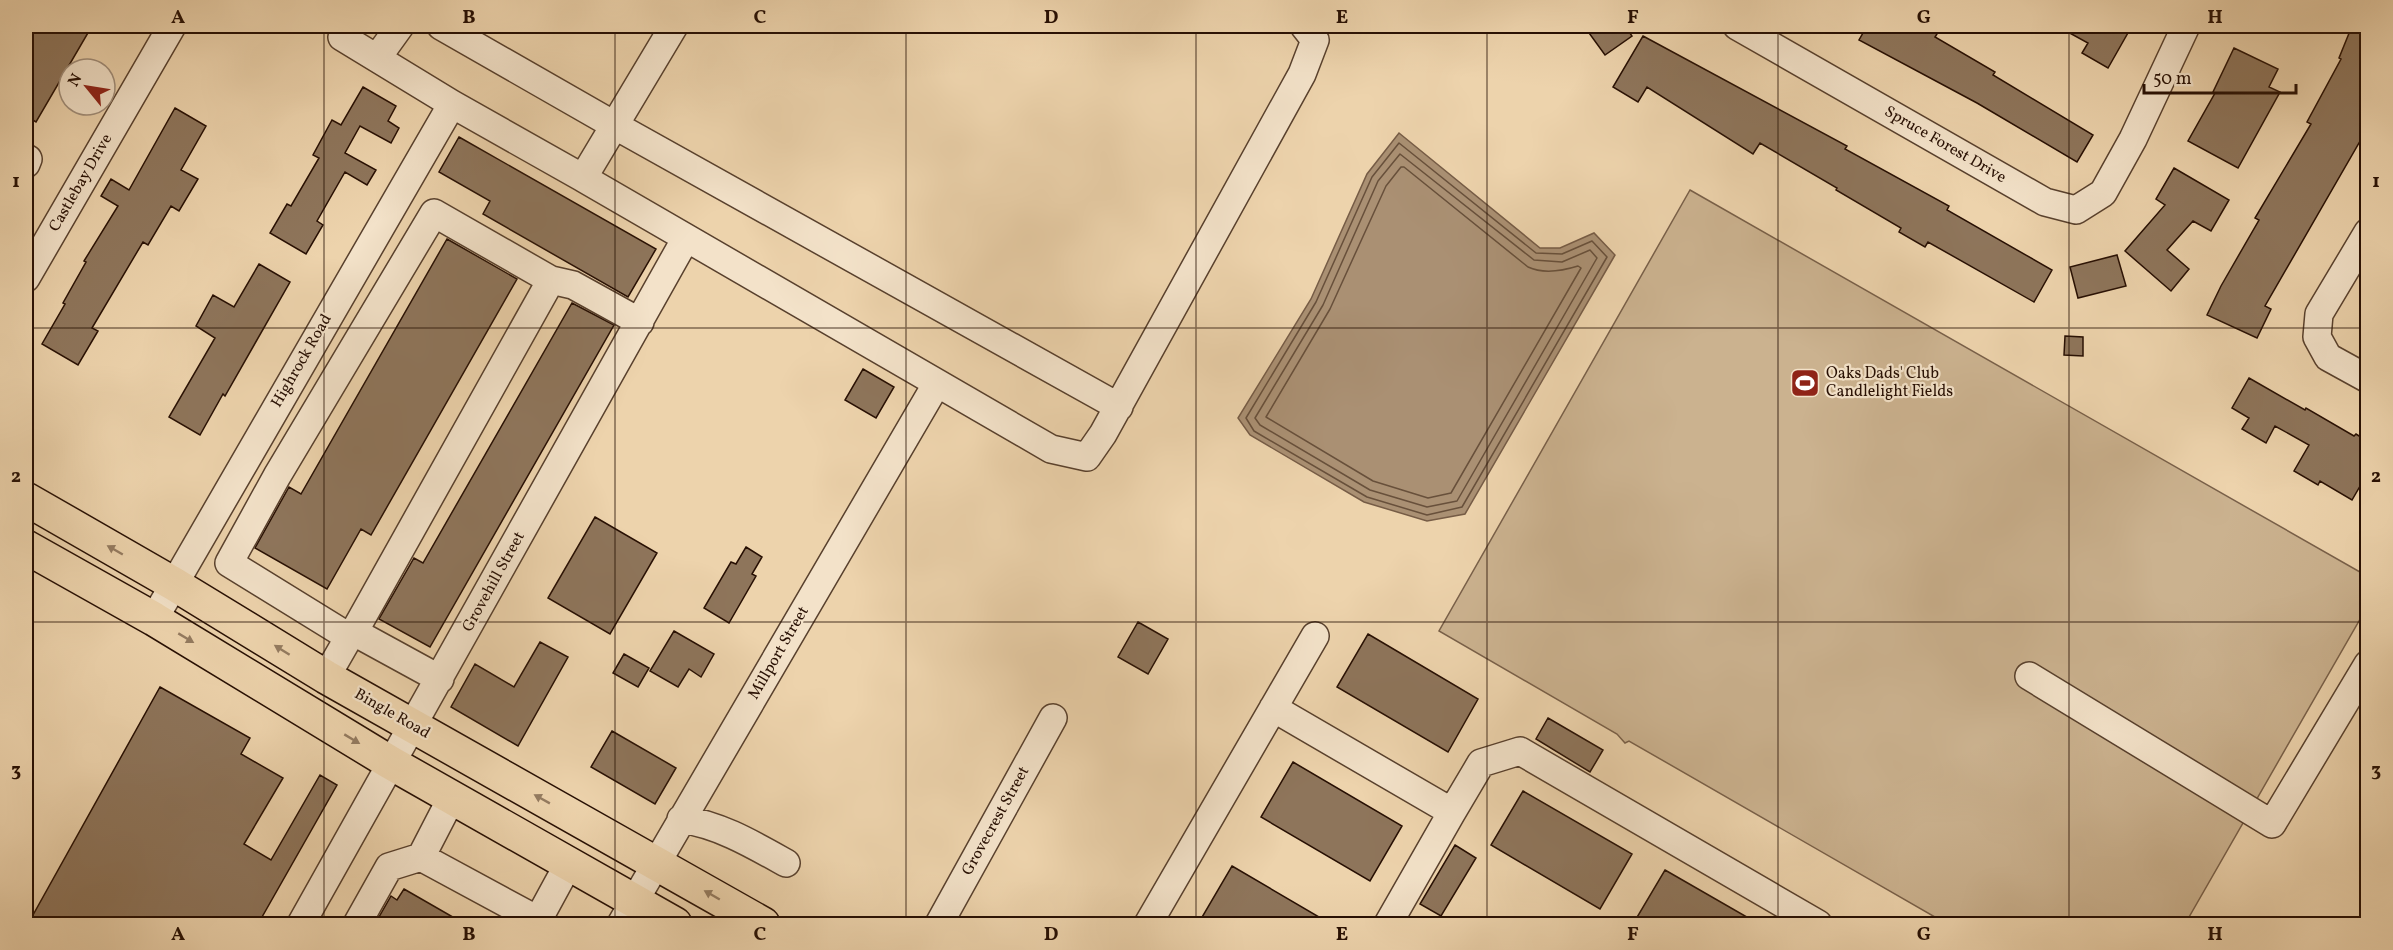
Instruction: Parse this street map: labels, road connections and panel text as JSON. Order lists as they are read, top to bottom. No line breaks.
{"streets":{"main road":["Bingle Road"],"street":["Spruce Forest Drive","Castlebay Drive","Highrock Road","Grovehill Street","Millport Street","Grovecrest Street"]},"crossings":[["Highrock Road","Bingle Road"],["Grovehill Street","Bingle Road"],["Millport Street","Bingle Road"]],"places":{"sports":["Oaks Dads' Club Candlelight Fields"]},"scale_bar":"50 m","north":"top left","grid":{"columns":["A","B","C","D","E","F","G","H"],"rows":["1","2","3"]}}
